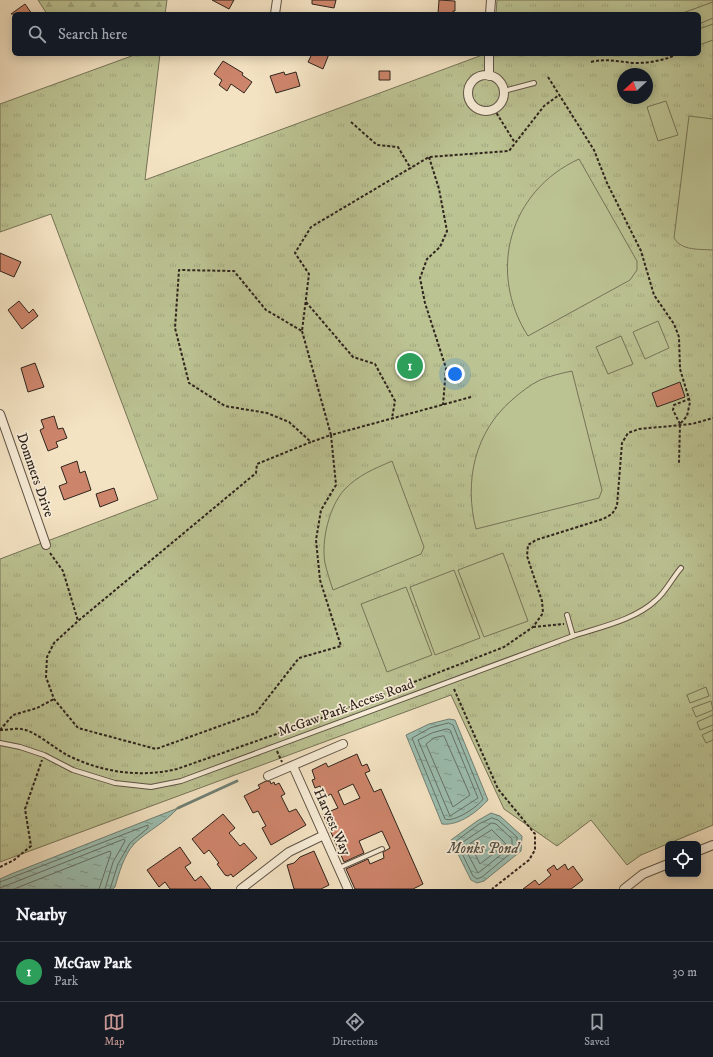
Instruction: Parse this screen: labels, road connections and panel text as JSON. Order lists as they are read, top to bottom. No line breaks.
{"streets":{"street":["Dommers Drive","Harvest Way"],"lane":["McGaw Park Access Road"]},"water":["Monks Pond"],"north":"left","page":{"search":"Search here","pins":"1","heading":"Nearby","list":[{"mark":"1","name":"McGaw Park","note":"Park","value":"30 m"}],"nav":["Map","Directions","Saved"]}}
